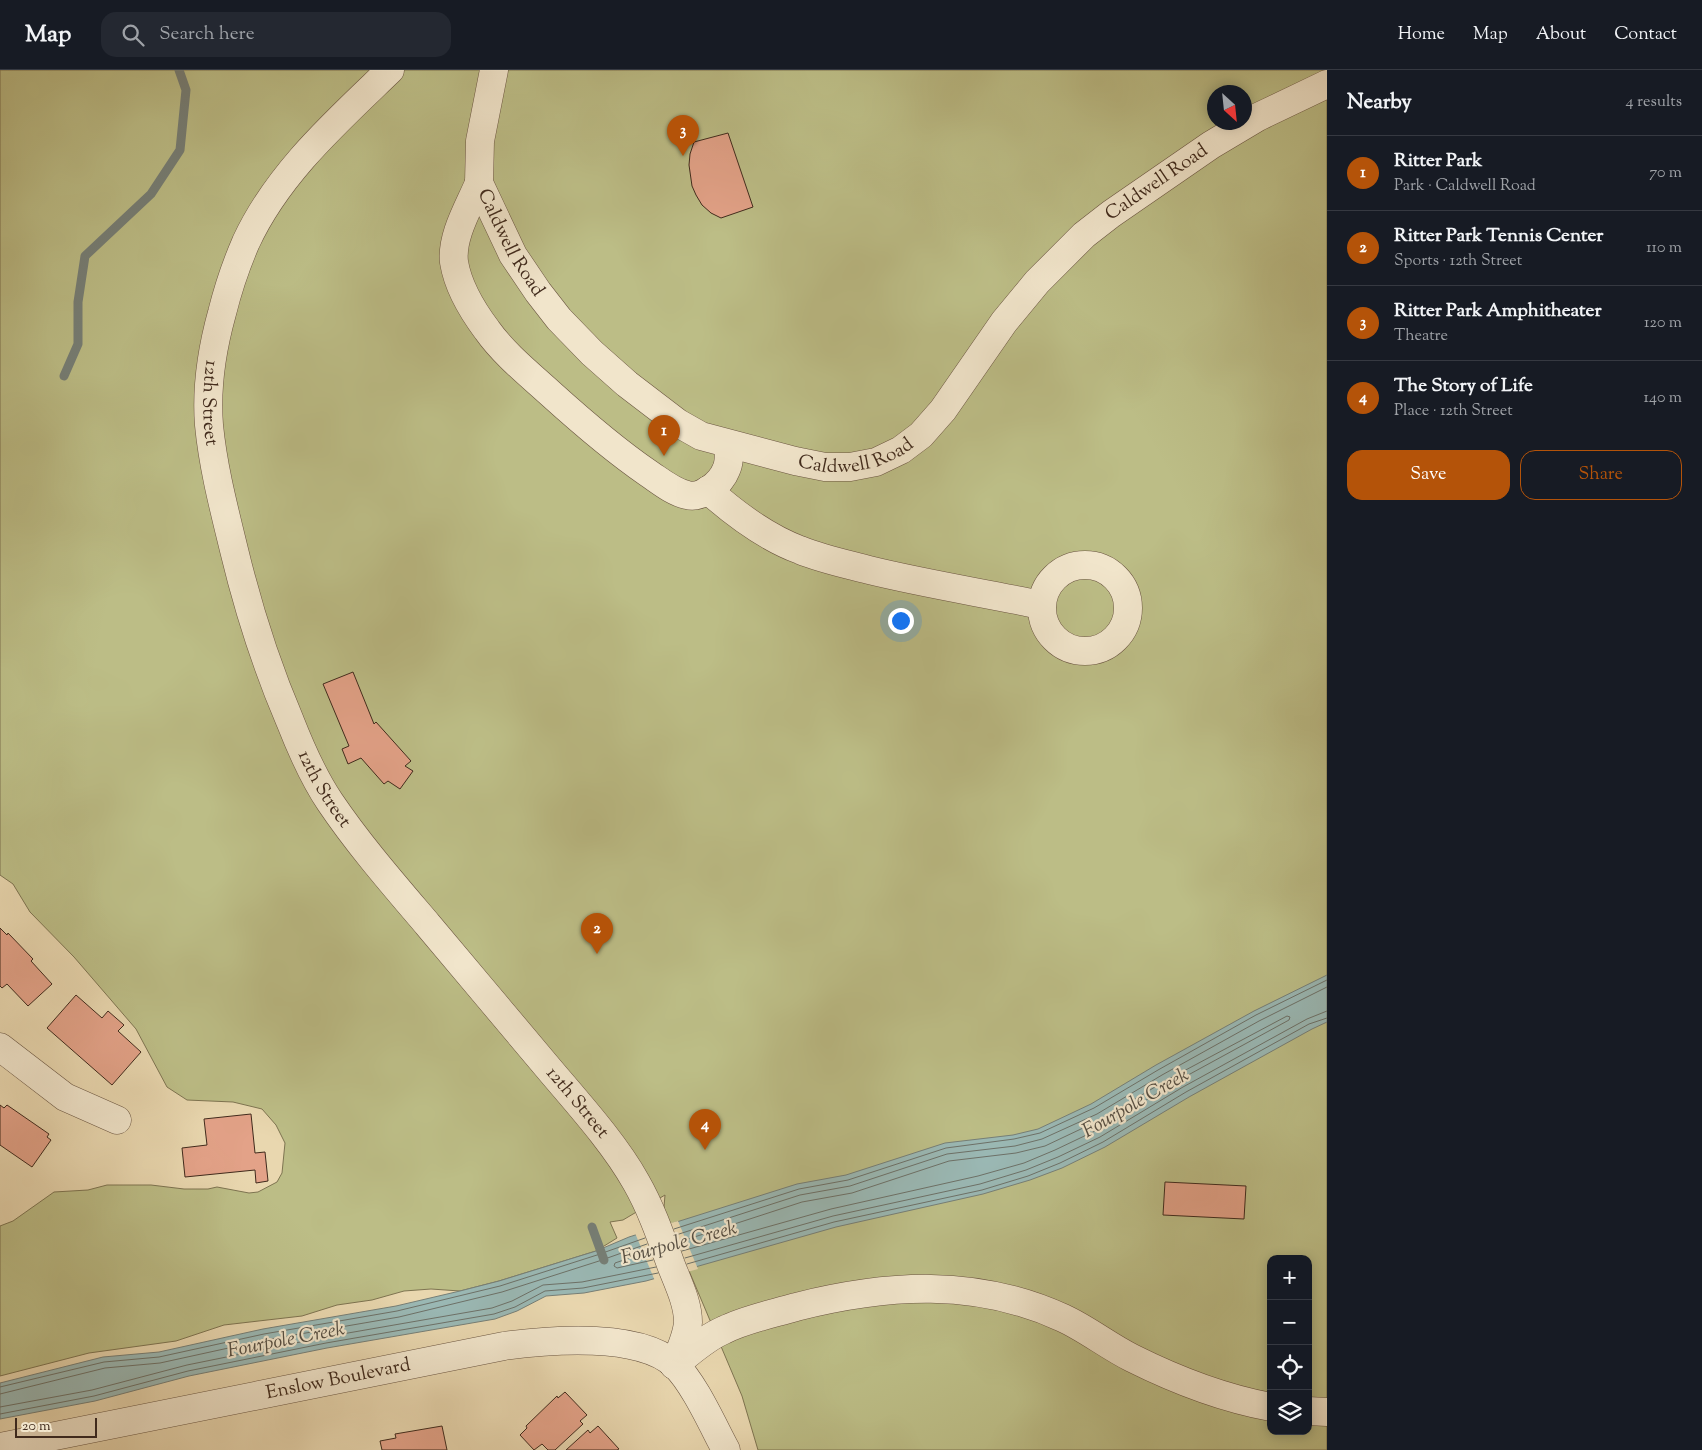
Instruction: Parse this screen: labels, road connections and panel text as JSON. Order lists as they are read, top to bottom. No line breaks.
{"streets":{"street":["Caldwell Road","12th Street","Enslow Boulevard"]},"crossings":[["12th Street","Enslow Boulevard"]],"water":["Fourpole Creek"],"scale_bar":"20 m","north":"bottom right","page":{"header":"Map","search":"Search here","nav":["Home","Map","About","Contact"],"heading":["Nearby","4 results"],"pins":["3","1","2","4"],"list":[{"mark":"1","name":"Ritter Park","note":"Park · Caldwell Road","value":"70 m"},{"mark":"2","name":"Ritter Park Tennis Center","note":"Sports · 12th Street","value":"110 m"},{"mark":"3","name":"Ritter Park Amphitheater","note":"Theatre","value":"120 m"},{"mark":"4","name":"The Story of Life","note":"Place · 12th Street","value":"140 m"}],"buttons":["Save","Share"],"map_buttons":["+","−"],"scale":"20 m"}}
